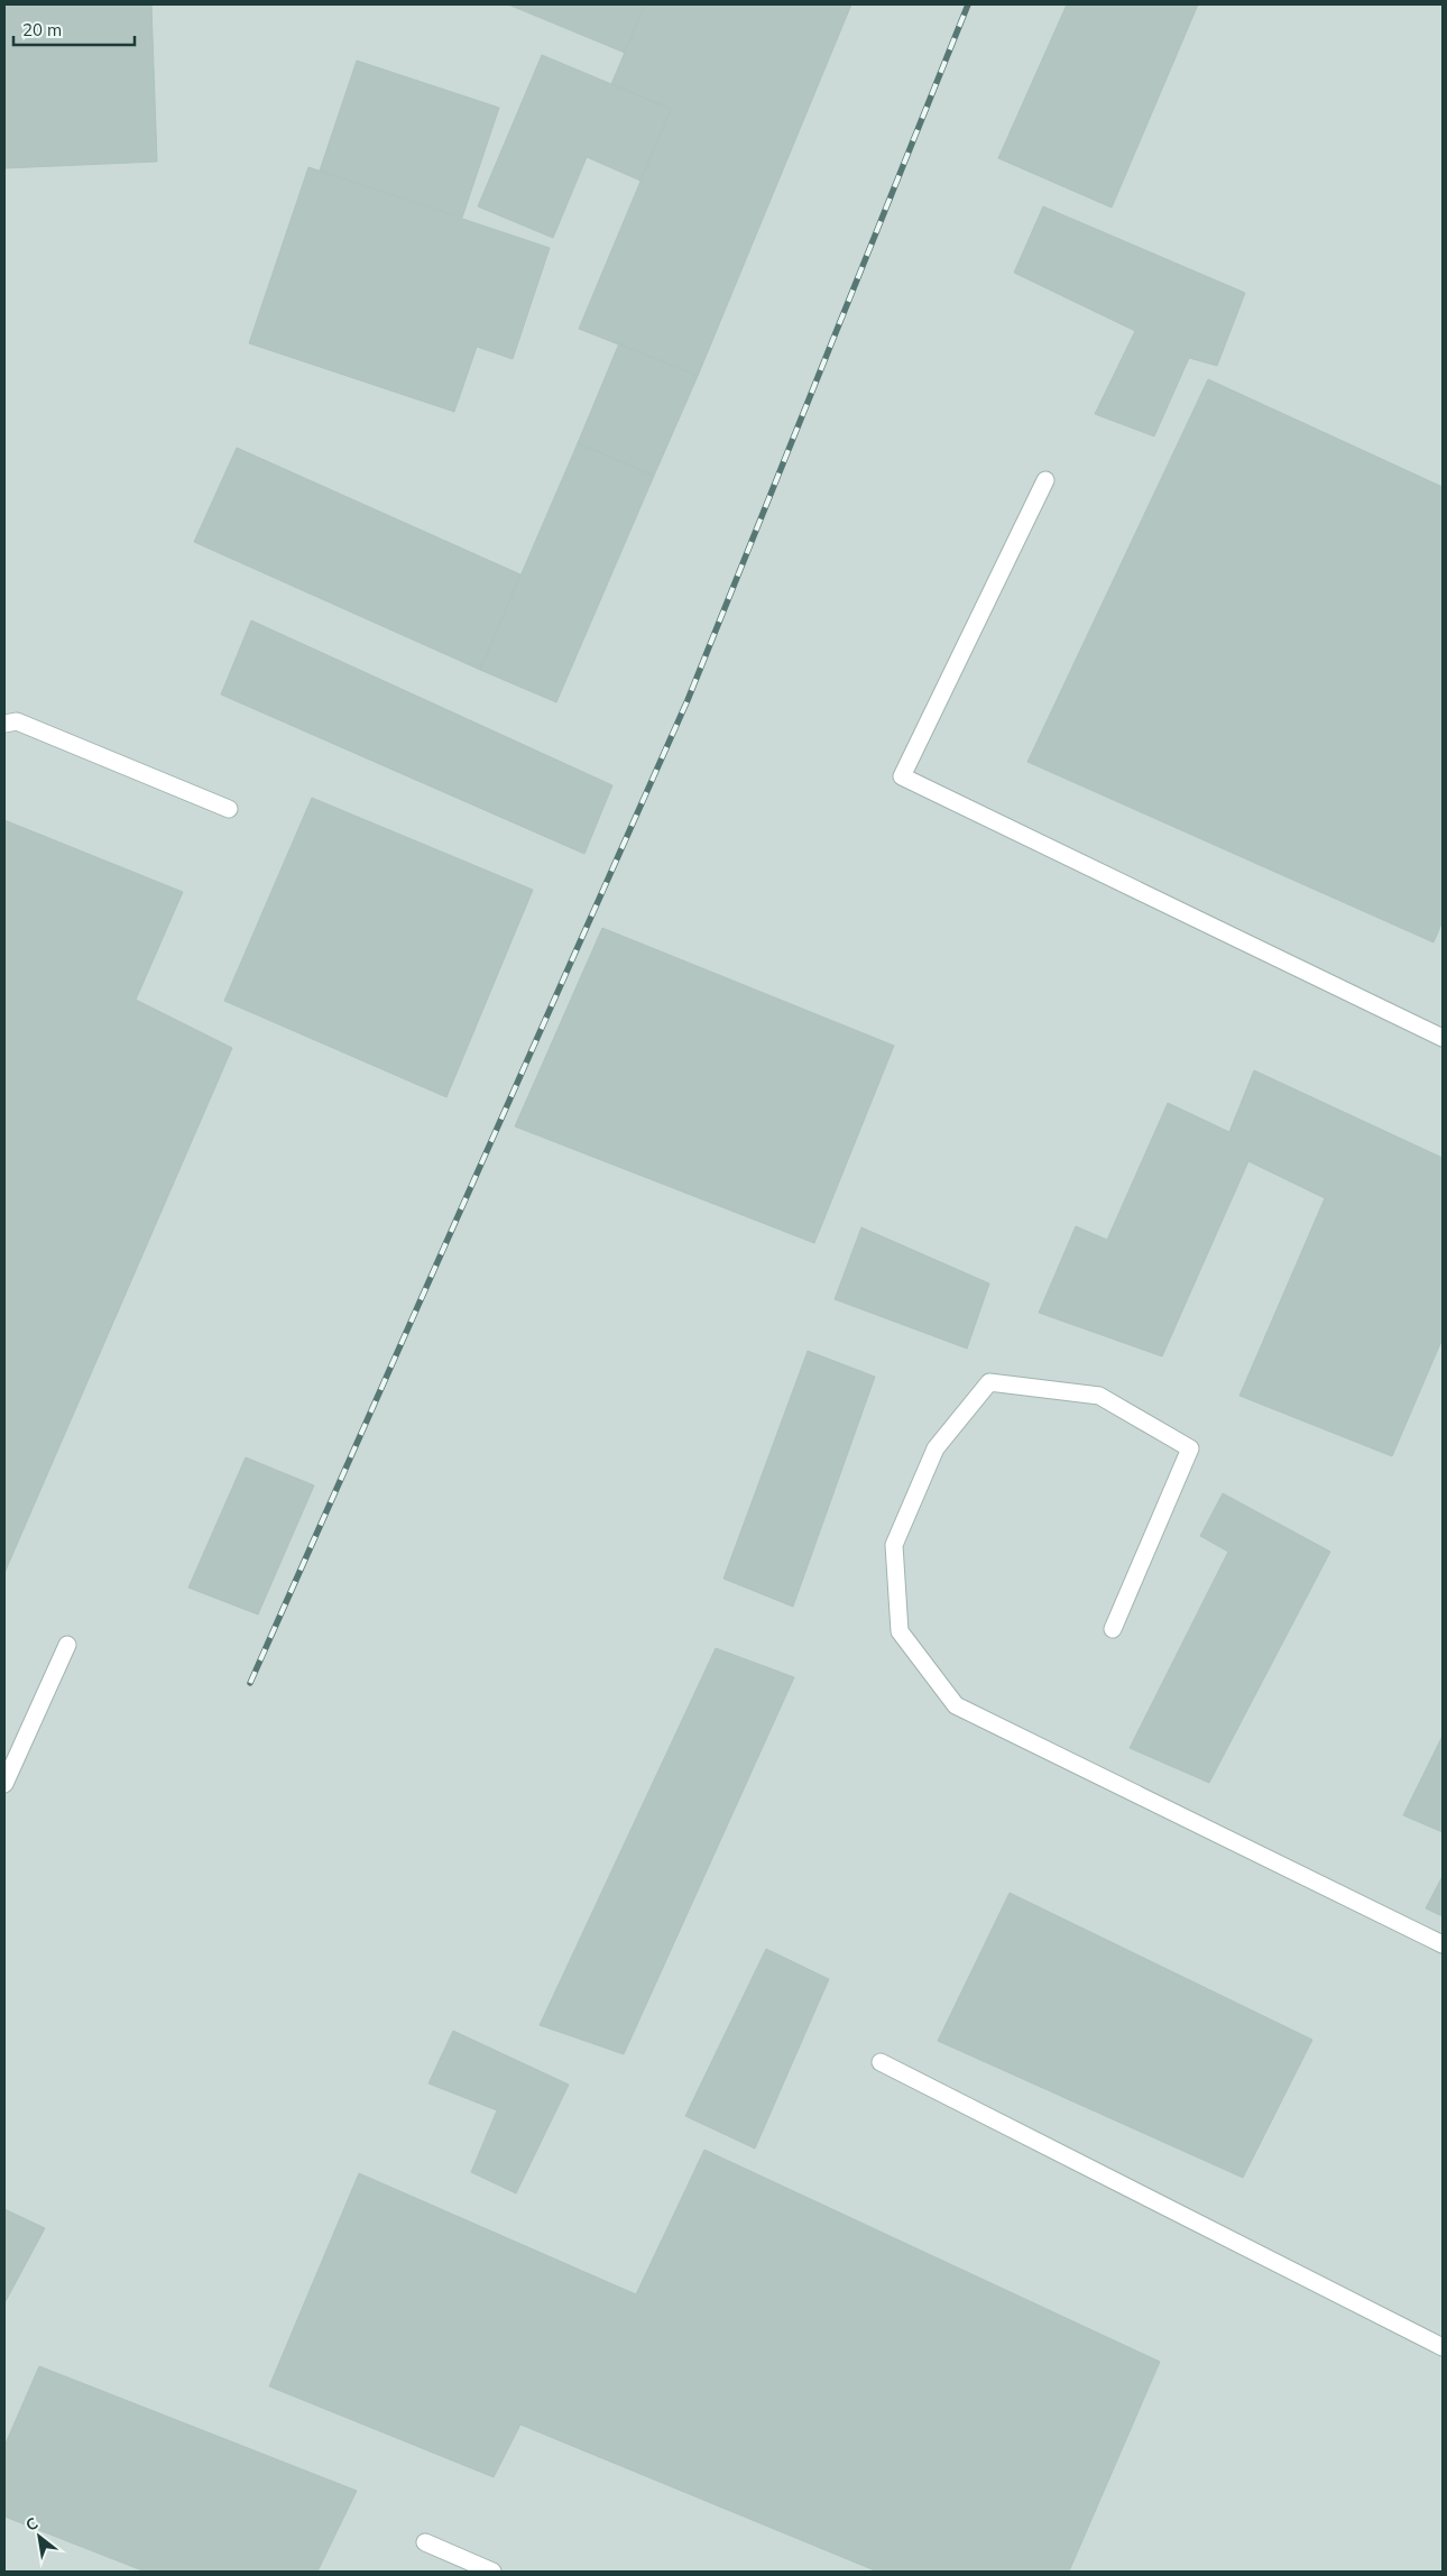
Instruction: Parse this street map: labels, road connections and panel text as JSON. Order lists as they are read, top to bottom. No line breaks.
{"scale_bar":"20 m","north":"top left"}
